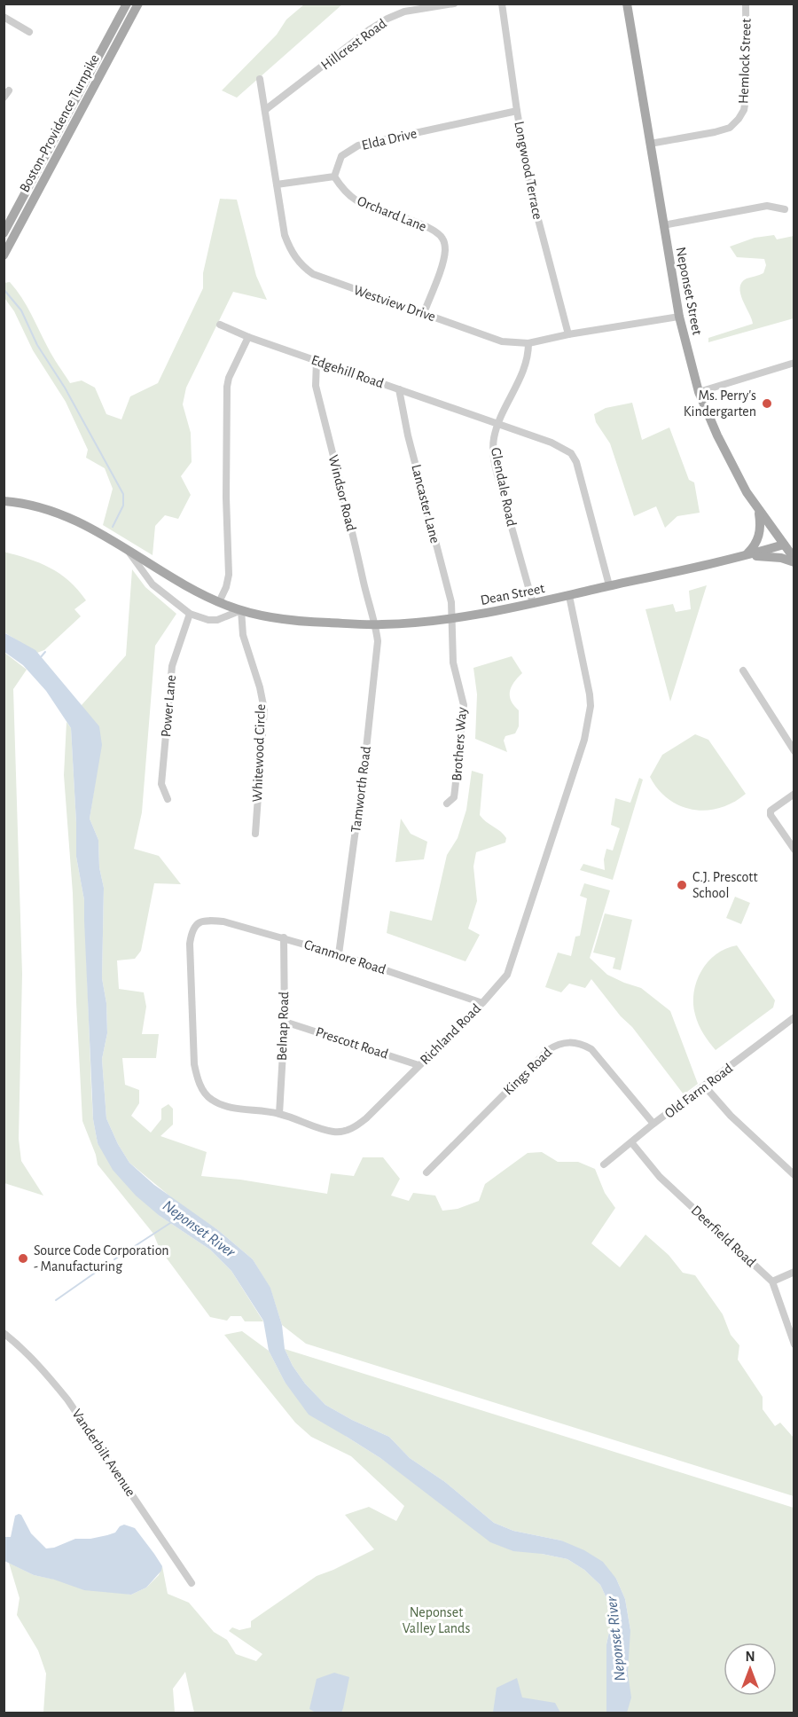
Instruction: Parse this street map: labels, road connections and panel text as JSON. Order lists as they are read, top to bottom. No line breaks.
{"streets":{"main road":["Boston-Providence Turnpike","Neponset Street","Dean Street"],"street":["Hillcrest Road","Hemlock Street","Elda Drive","Longwood Terrace","Orchard Lane","Westview Drive","Edgehill Road","Glendale Road","Windsor Road","Lancaster Lane","Power Lane","Brothers Way","Whitewood Circle","Tamworth Road","Cranmore Road","Belnap Road","Richland Road","Prescott Road","Kings Road","Old Farm Road","Deerfield Road","Vanderbilt Avenue"]},"crossings":[["Hillcrest Road","Westview Drive"],["Hemlock Street","Neponset Street"],["Elda Drive","Longwood Terrace"],["Elda Drive","Orchard Lane"],["Longwood Terrace","Westview Drive"],["Orchard Lane","Westview Drive"],["Neponset Street","Westview Drive"],["Neponset Street","Dean Street"],["Westview Drive","Glendale Road"],["Edgehill Road","Glendale Road"],["Edgehill Road","Windsor Road"],["Edgehill Road","Lancaster Lane"],["Edgehill Road","Dean Street"],["Glendale Road","Dean Street"],["Windsor Road","Dean Street"],["Windsor Road","Tamworth Road"],["Lancaster Lane","Dean Street"],["Lancaster Lane","Brothers Way"],["Dean Street","Power Lane"],["Dean Street","Brothers Way"],["Dean Street","Whitewood Circle"],["Dean Street","Tamworth Road"],["Dean Street","Richland Road"],["Tamworth Road","Cranmore Road"],["Cranmore Road","Belnap Road"],["Cranmore Road","Richland Road"],["Belnap Road","Richland Road"],["Belnap Road","Prescott Road"],["Richland Road","Prescott Road"],["Kings Road","Old Farm Road"],["Old Farm Road","Deerfield Road"]],"water":["Neponset River"],"parks":["Neponset Valley Lands"],"places":["Ms. Perry's Kindergarten","C.J. Prescott School","Source Code Corporation - Manufacturing"],"north":"top"}
